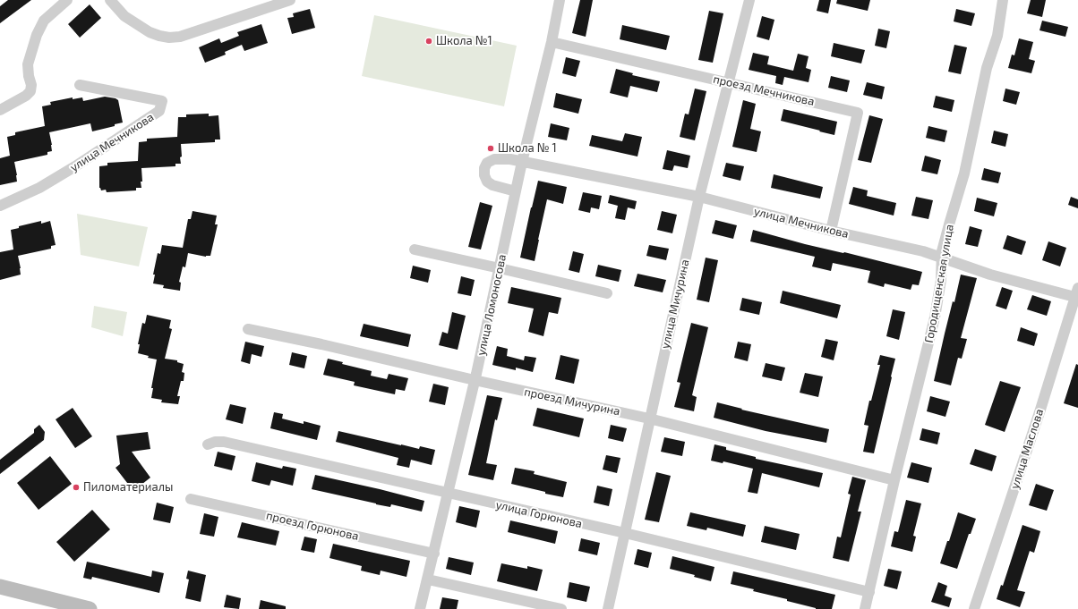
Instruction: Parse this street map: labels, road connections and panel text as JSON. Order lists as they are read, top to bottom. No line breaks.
{"streets":{"street":["проезд Мечникова","улица Мечникова","Городищенская улица","улица Мичурина","улица Ломоносова","проезд Мичурина","улица Маслова","улица Горюнова","проезд Горюнова"]},"crossings":[["проезд Мечникова","улица Мечникова"],["проезд Мечникова","улица Мичурина"],["проезд Мечникова","улица Ломоносова"],["улица Мечникова","Городищенская улица"],["улица Мечникова","улица Мичурина"],["улица Мечникова","улица Ломоносова"],["улица Мечникова","улица Маслова"],["Городищенская улица","проезд Мичурина"],["Городищенская улица","улица Горюнова"],["улица Мичурина","проезд Мичурина"],["улица Мичурина","улица Горюнова"],["улица Ломоносова","проезд Мичурина"],["улица Ломоносова","улица Горюнова"],["улица Ломоносова","проезд Горюнова"]],"places":["Школа №1","Школа № 1","Пиломатериалы"]}
